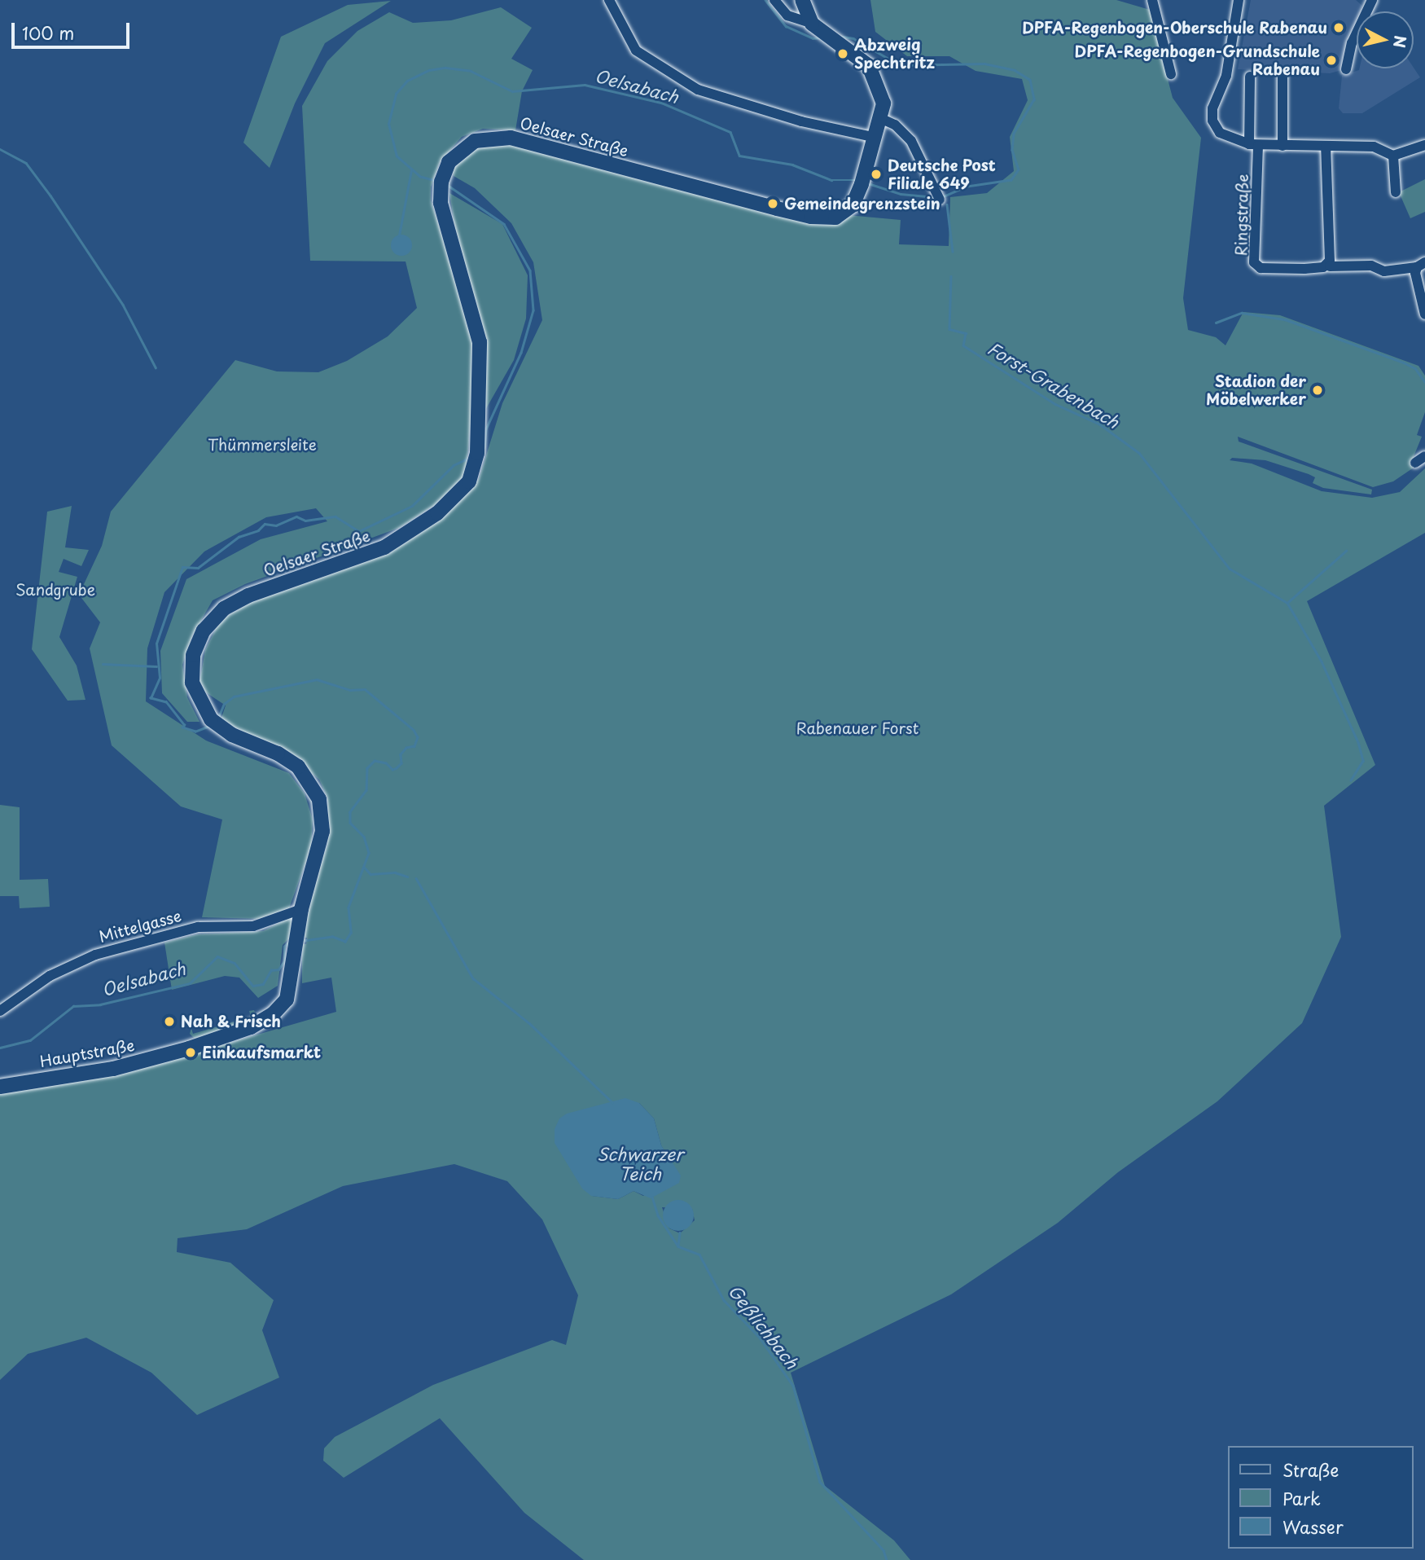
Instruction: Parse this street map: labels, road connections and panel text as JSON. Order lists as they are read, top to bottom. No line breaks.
{"streets":{"main road":["Oelsaer Straße","Hauptstraße"],"street":["Ringstraße","Mittelgasse"]},"crossings":[["Oelsaer Straße","Mittelgasse"],["Oelsaer Straße","Hauptstraße"],["Mittelgasse","Hauptstraße"]],"water":["Oelsabach","Forst-Grabenbach","Schwarzer Teich","Geßlichbach"],"parks":["Thümmersleite","Sandgrube","Rabenauer Forst"],"places":["DPFA-Regenbogen-Oberschule Rabenau","Abzweig Spechtritz","DPFA-Regenbogen-Grundschule Rabenau","Deutsche Post Filiale 649","Gemeindegrenzstein","Stadion der Möbelwerker","Nah & Frisch","Einkaufsmarkt"],"legend":["Straße","Park","Wasser"],"scale_bar":"100 m","north":"right"}
